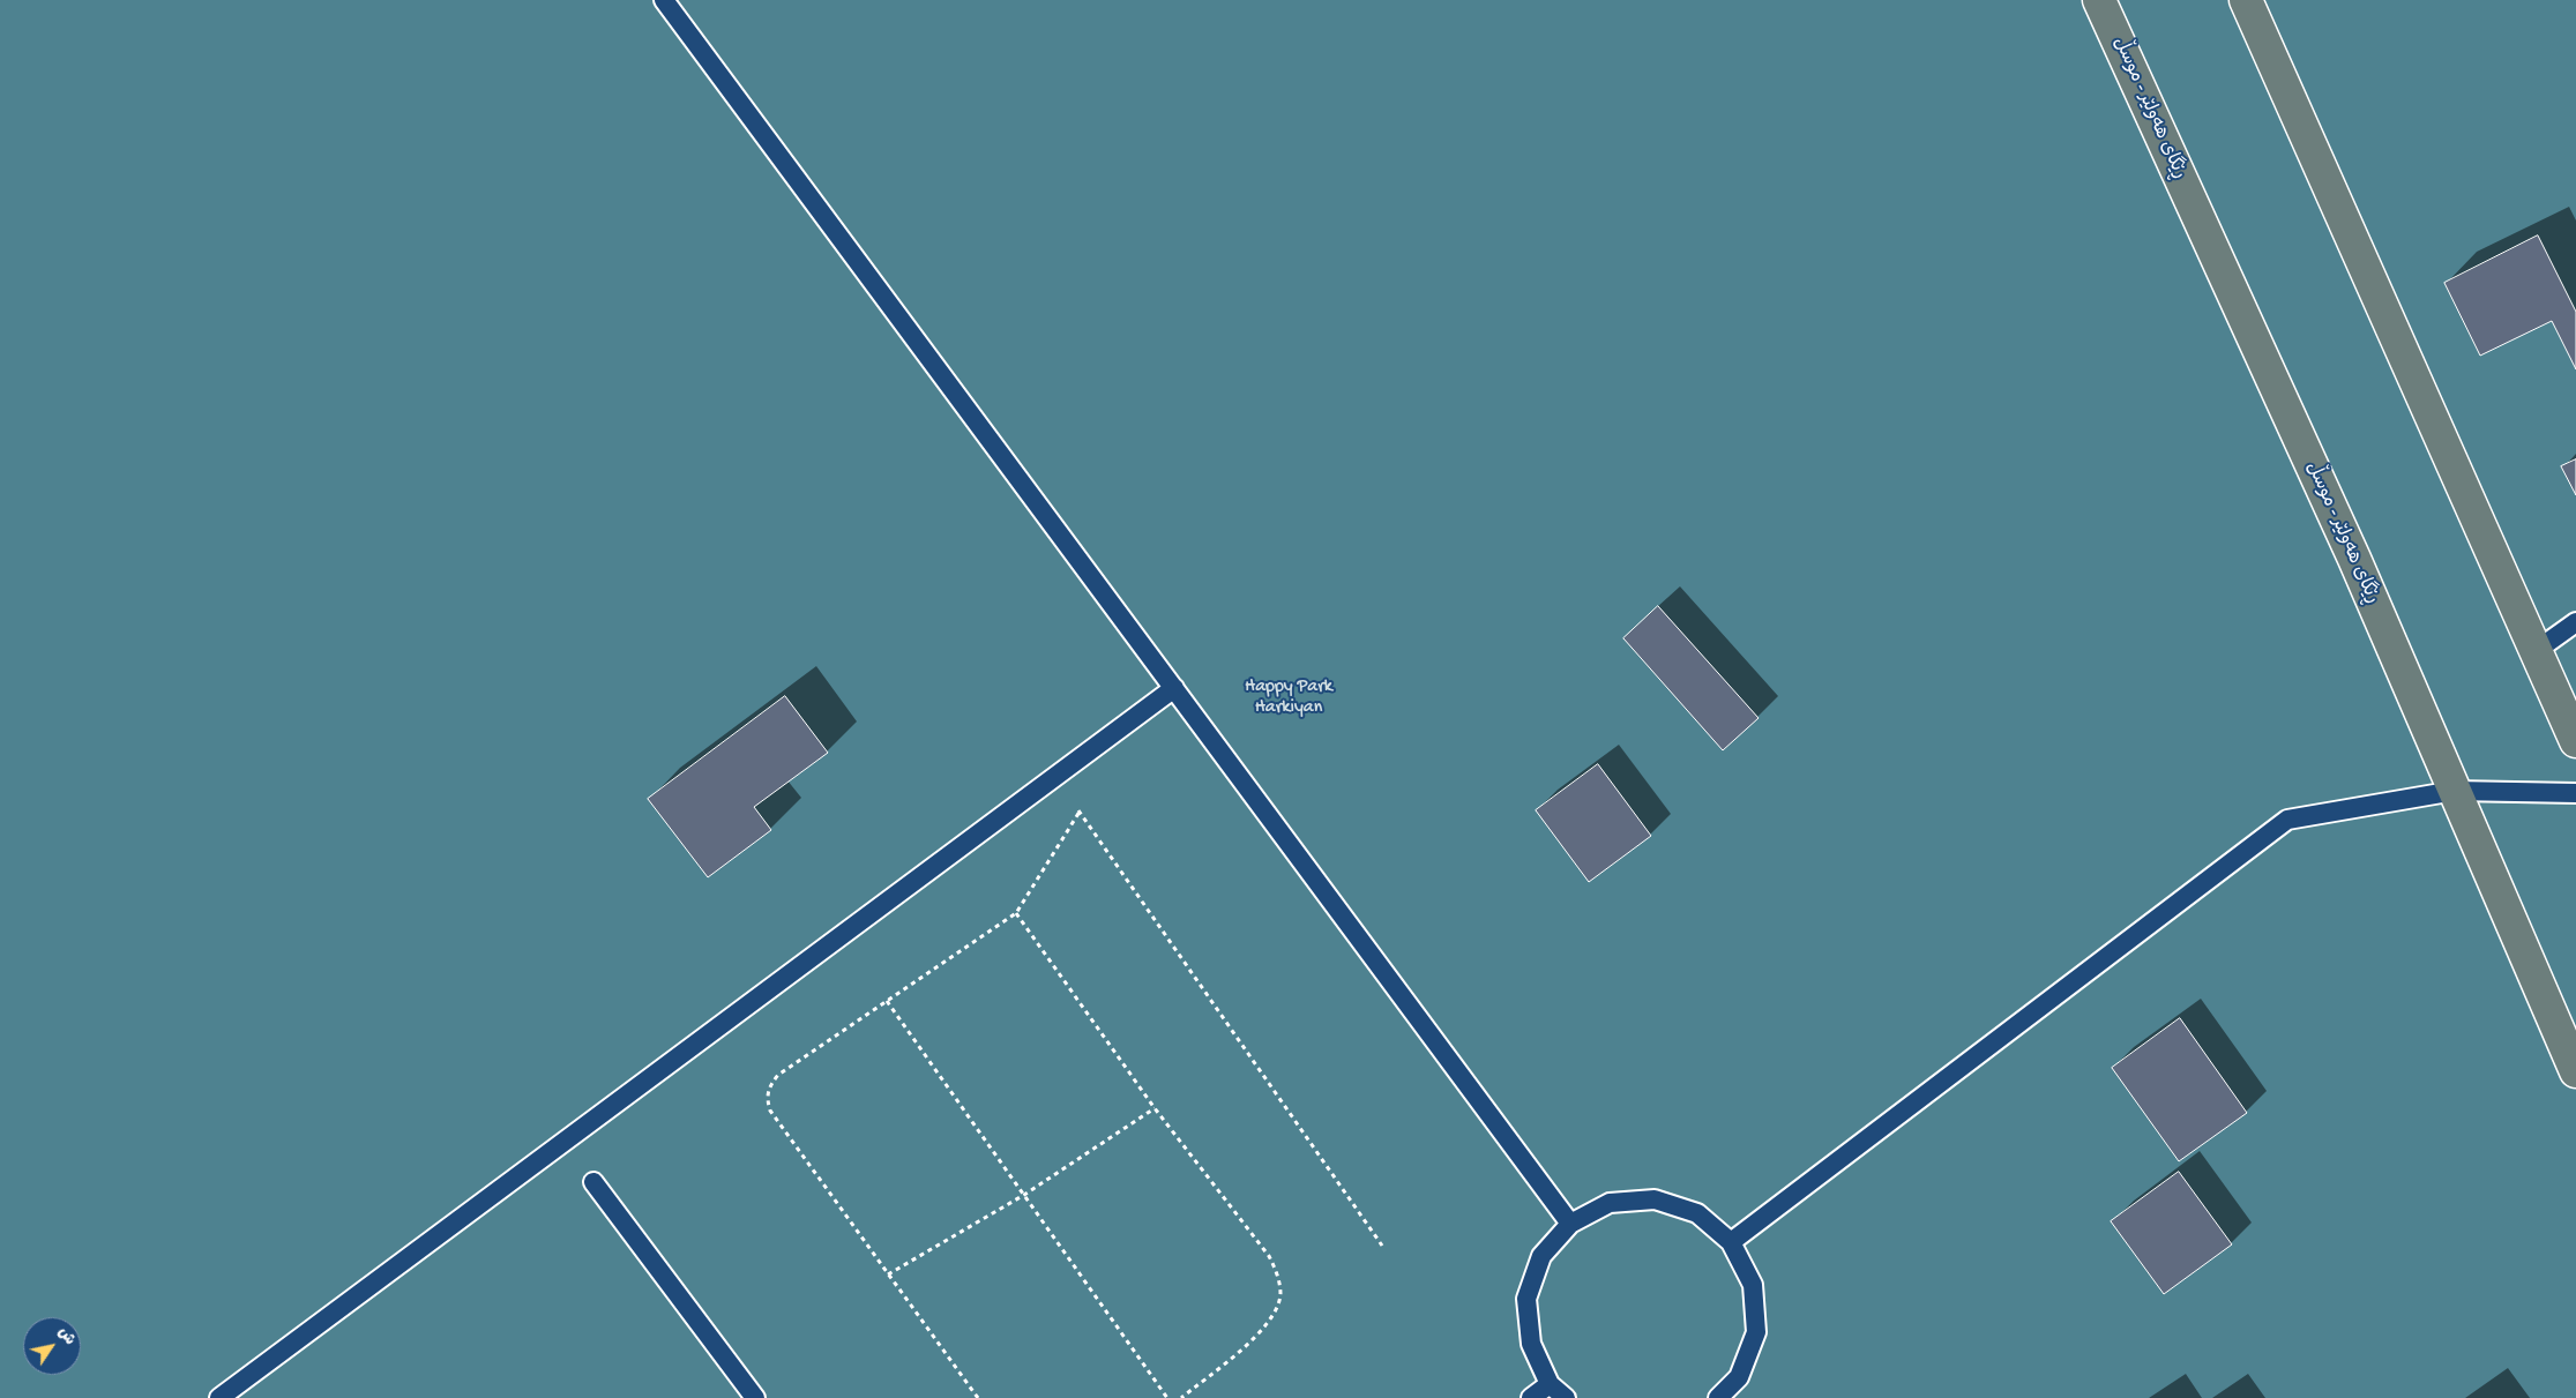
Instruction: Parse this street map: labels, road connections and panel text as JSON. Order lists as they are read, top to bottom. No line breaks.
{"streets":{"highway":["ڕێگای هەولێر - موسڵ"]},"parks":["Happy Park Harkiyan"],"north":"top right"}
